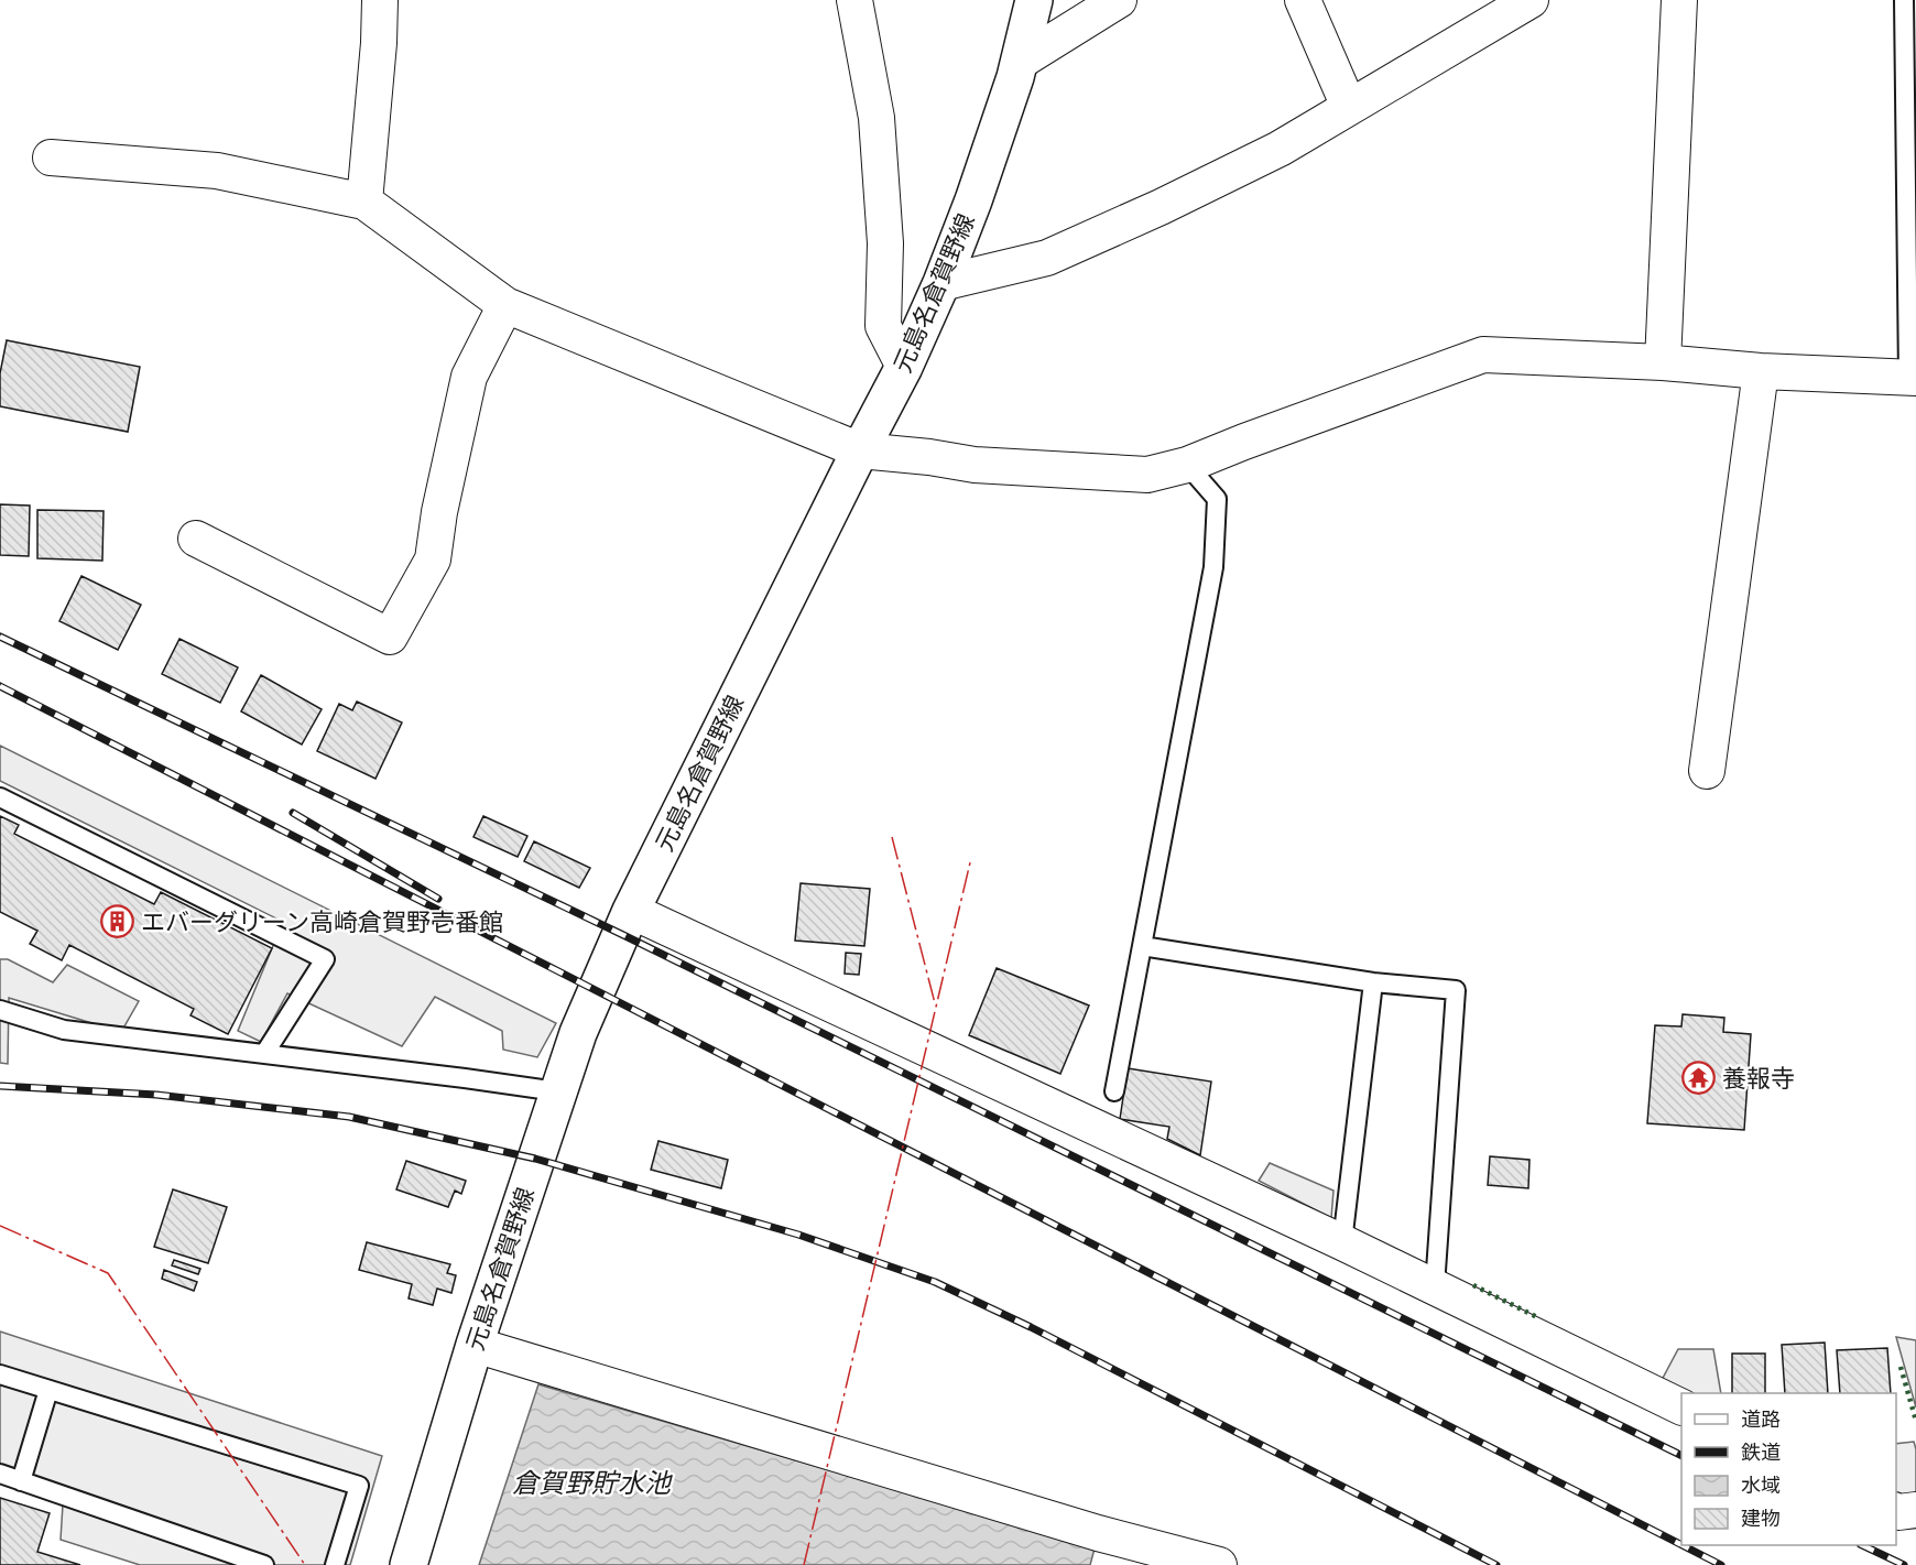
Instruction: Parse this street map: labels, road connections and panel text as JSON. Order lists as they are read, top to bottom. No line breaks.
{"streets":{"main road":["元島名倉賀野線"]},"water":["倉賀野貯水池"],"places":{"building":["エバーグリーン高崎倉賀野壱番館"],"temple":["養報寺"]},"legend":["道路","鉄道","水域","建物"]}
